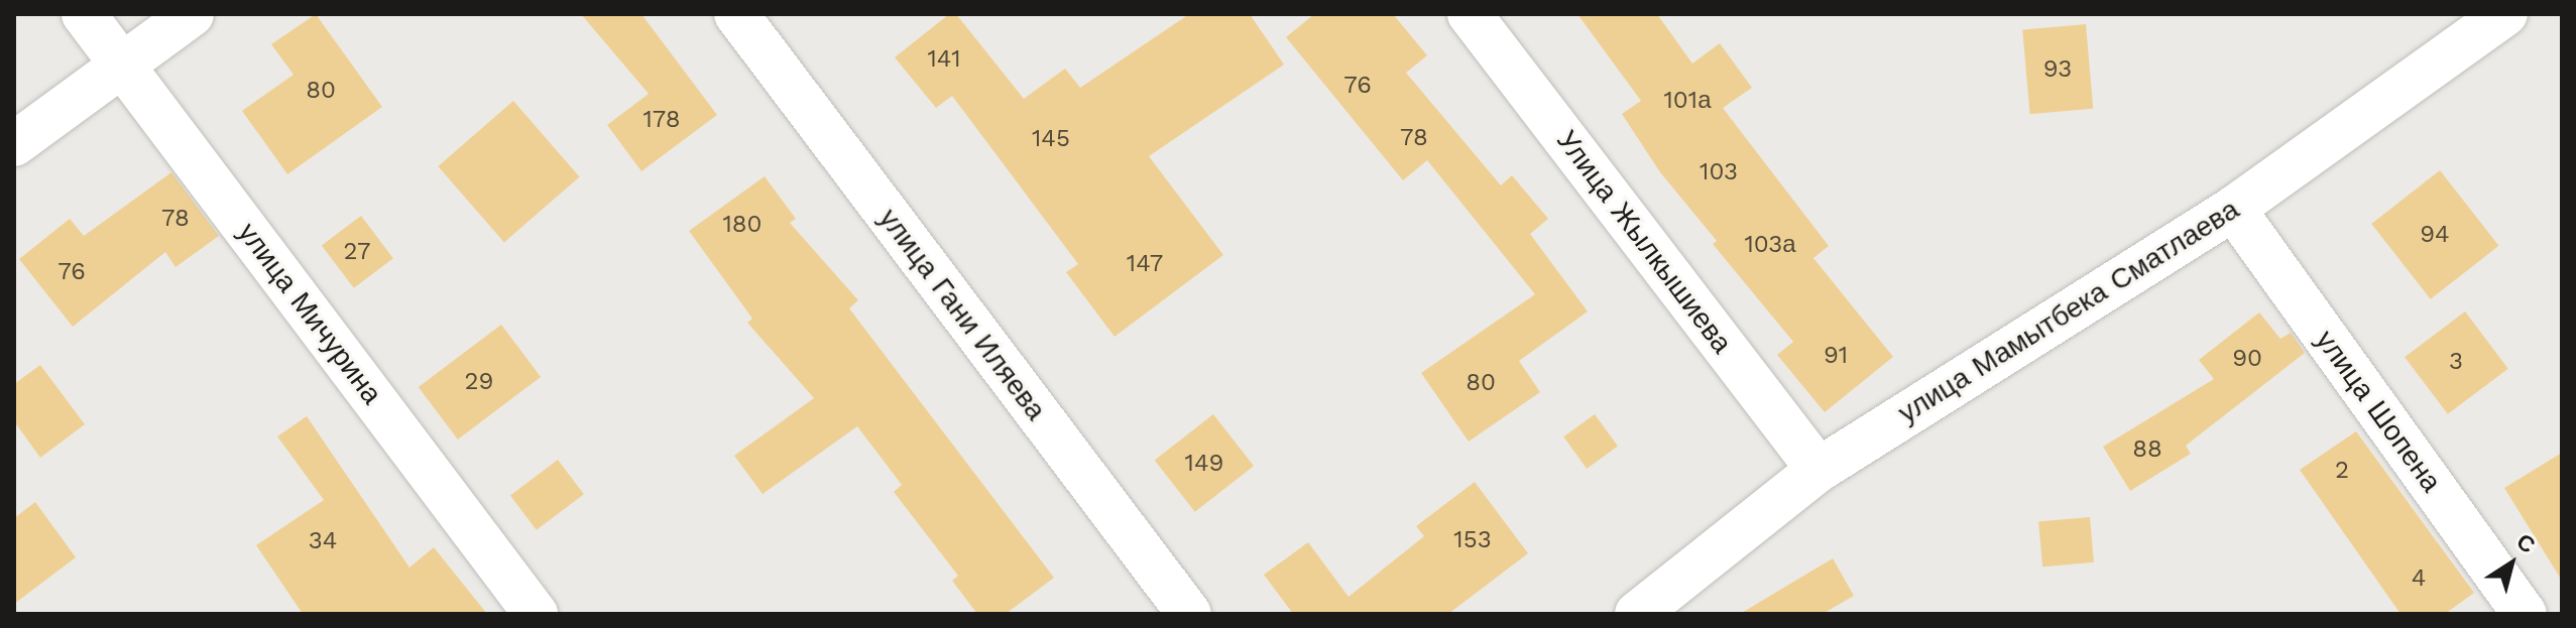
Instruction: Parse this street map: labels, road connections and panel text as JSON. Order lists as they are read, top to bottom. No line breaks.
{"streets":{"street":["Улица Жылкышиева","улица Мамытбека Сматлаева","улица Мичурина","улица Гани Иляева","улица Шопена"]},"crossings":[["Улица Жылкышиева","улица Мамытбека Сматлаева"],["улица Мамытбека Сматлаева","улица Шопена"]],"house_numbers":["141","93","76","80","101а","178","78","145","103","78","180","94","103а","27","147","76","91","90","3","29","80","88","149","2","153","34","4"],"north":"top right"}
